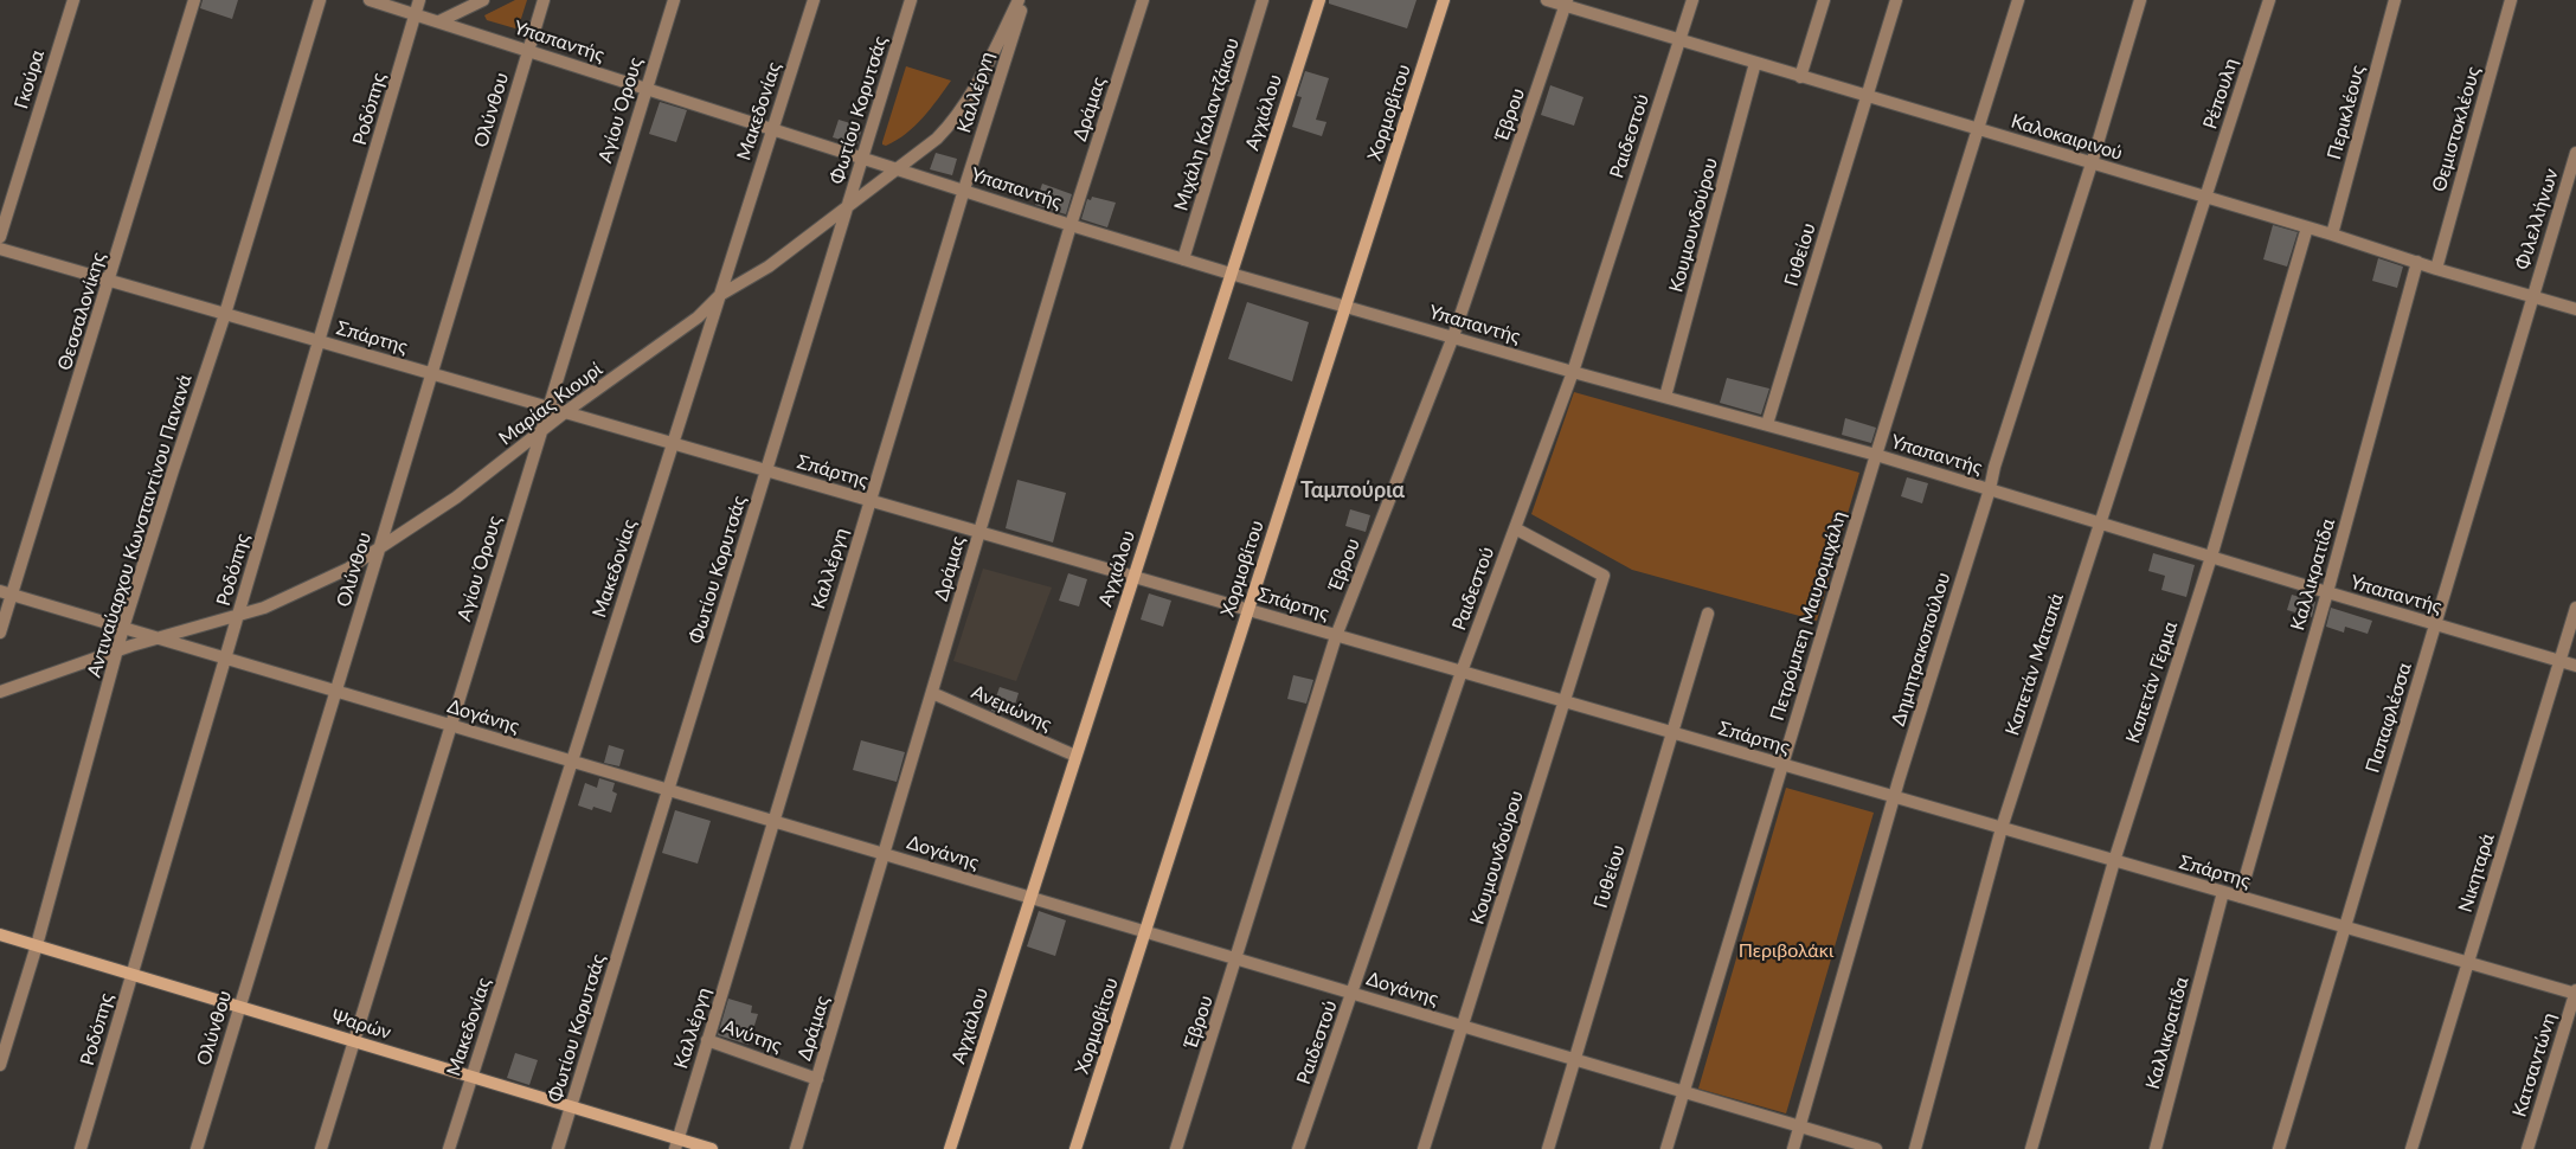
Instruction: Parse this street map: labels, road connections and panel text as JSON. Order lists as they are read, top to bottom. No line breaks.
{"streets":{"main road":["Αγχιάλου","Χορμοβίτου","Ψαρών"],"street":["Υπαπαντής","Γκούρα","Καλλέργη","Ρέπουλη","Ροδόπης","Δράμας","Ολύνθου","Αγίου Όρους","Φωτίου Κορυτσάς","Μακεδονίας","Περικλέους","Έβρου","Μιχάλη Καλαντζάκου","Θεμιστοκλέους","Ραιδεστού","Καλοκαιρινού","Φιλελλήνων","Κουμουνδούρου","Γυθείου","Θεσσαλονίκης","Σπάρτης","Μαρίας Κιουρί","Αντιναύαρχου Κωνσταντίνου Πανανά","Καλλικρατίδα","Πετρόμπεη Μαυρομιχάλη","Δημητρακοπούλου","Καπετάν Ματαπά","Καπετάν Γέρμα","Ανεμώνης","Δογάνης","Παπαφλέσσα","Νικηταρά","Ανύτης","Κατσαντώνη"]},"crossings":[["Υπαπαντής","Καλλέργη"],["Υπαπαντής","Ροδόπης"],["Υπαπαντής","Δράμας"],["Υπαπαντής","Ολύνθου"],["Υπαπαντής","Αγίου Όρους"],["Υπαπαντής","Φωτίου Κορυτσάς"],["Υπαπαντής","Μακεδονίας"],["Υπαπαντής","Αγχιάλου"],["Υπαπαντής","Χορμοβίτου"],["Υπαπαντής","Έβρου"],["Υπαπαντής","Μιχάλη Καλαντζάκου"],["Υπαπαντής","Ραιδεστού"],["Υπαπαντής","Κουμουνδούρου"],["Υπαπαντής","Γυθείου"],["Υπαπαντής","Μαρίας Κιουρί"],["Υπαπαντής","Καλλικρατίδα"],["Υπαπαντής","Πετρόμπεη Μαυρομιχάλη"],["Υπαπαντής","Δημητρακοπούλου"],["Υπαπαντής","Καπετάν Ματαπά"],["Υπαπαντής","Καπετάν Γέρμα"],["Υπαπαντής","Παπαφλέσσα"],["Υπαπαντής","Νικηταρά"],["Καλλέργη","Σπάρτης"],["Καλλέργη","Δογάνης"],["Καλλέργη","Ψαρών"],["Καλλέργη","Ανύτης"],["Ρέπουλη","Καλοκαιρινού"],["Ρέπουλη","Καπετάν Ματαπά"],["Ροδόπης","Σπάρτης"],["Ροδόπης","Μαρίας Κιουρί"],["Ροδόπης","Δογάνης"],["Ροδόπης","Ψαρών"],["Δράμας","Σπάρτης"],["Δράμας","Ανεμώνης"],["Δράμας","Δογάνης"],["Δράμας","Ανύτης"],["Ολύνθου","Σπάρτης"],["Ολύνθου","Μαρίας Κιουρί"],["Ολύνθου","Δογάνης"],["Ολύνθου","Ψαρών"],["Αγίου Όρους","Σπάρτης"],["Αγίου Όρους","Μαρίας Κιουρί"],["Αγίου Όρους","Δογάνης"],["Αγίου Όρους","Ψαρών"],["Φωτίου Κορυτσάς","Σπάρτης"],["Φωτίου Κορυτσάς","Μαρίας Κιουρί"],["Φωτίου Κορυτσάς","Δογάνης"],["Φωτίου Κορυτσάς","Ψαρών"],["Μακεδονίας","Σπάρτης"],["Μακεδονίας","Μαρίας Κιουρί"],["Μακεδονίας","Δογάνης"],["Μακεδονίας","Ψαρών"],["Αγχιάλου","Σπάρτης"],["Αγχιάλου","Ανεμώνης"],["Αγχιάλου","Δογάνης"],["Χορμοβίτου","Σπάρτης"],["Χορμοβίτου","Δογάνης"],["Περικλέους","Καλοκαιρινού"],["Έβρου","Καλοκαιρινού"],["Έβρου","Σπάρτης"],["Έβρου","Δογάνης"],["Θεμιστοκλέους","Καλοκαιρινού"],["Ραιδεστού","Καλοκαιρινού"],["Ραιδεστού","Κουμουνδούρου"],["Ραιδεστού","Σπάρτης"],["Ραιδεστού","Δογάνης"],["Καλοκαιρινού","Φιλελλήνων"],["Καλοκαιρινού","Κουμουνδούρου"],["Καλοκαιρινού","Γυθείου"],["Καλοκαιρινού","Καλλικρατίδα"],["Καλοκαιρινού","Πετρόμπεη Μαυρομιχάλη"],["Καλοκαιρινού","Δημητρακοπούλου"],["Καλοκαιρινού","Καπετάν Ματαπά"],["Καλοκαιρινού","Καπετάν Γέρμα"],["Καλοκαιρινού","Παπαφλέσσα"],["Φιλελλήνων","Παπαφλέσσα"],["Κουμουνδούρου","Σπάρτης"],["Κουμουνδούρου","Δογάνης"],["Γυθείου","Σπάρτης"],["Γυθείου","Δογάνης"],["Θεσσαλονίκης","Σπάρτης"],["Θεσσαλονίκης","Δογάνης"],["Σπάρτης","Μαρίας Κιουρί"],["Σπάρτης","Αντιναύαρχου Κωνσταντίνου Πανανά"],["Σπάρτης","Καλλικρατίδα"],["Σπάρτης","Πετρόμπεη Μαυρομιχάλη"],["Σπάρτης","Δημητρακοπούλου"],["Σπάρτης","Καπετάν Ματαπά"],["Σπάρτης","Καπετάν Γέρμα"],["Σπάρτης","Παπαφλέσσα"],["Σπάρτης","Νικηταρά"],["Σπάρτης","Κατσαντώνη"],["Μαρίας Κιουρί","Αντιναύαρχου Κωνσταντίνου Πανανά"],["Μαρίας Κιουρί","Δογάνης"],["Αντιναύαρχου Κωνσταντίνου Πανανά","Δογάνης"],["Αντιναύαρχου Κωνσταντίνου Πανανά","Ψαρών"],["Πετρόμπεη Μαυρομιχάλη","Δογάνης"],["Δημητρακοπούλου","Δογάνης"]],"districts":["Ταμπούρια"],"parks":["Περιβολάκι"]}
